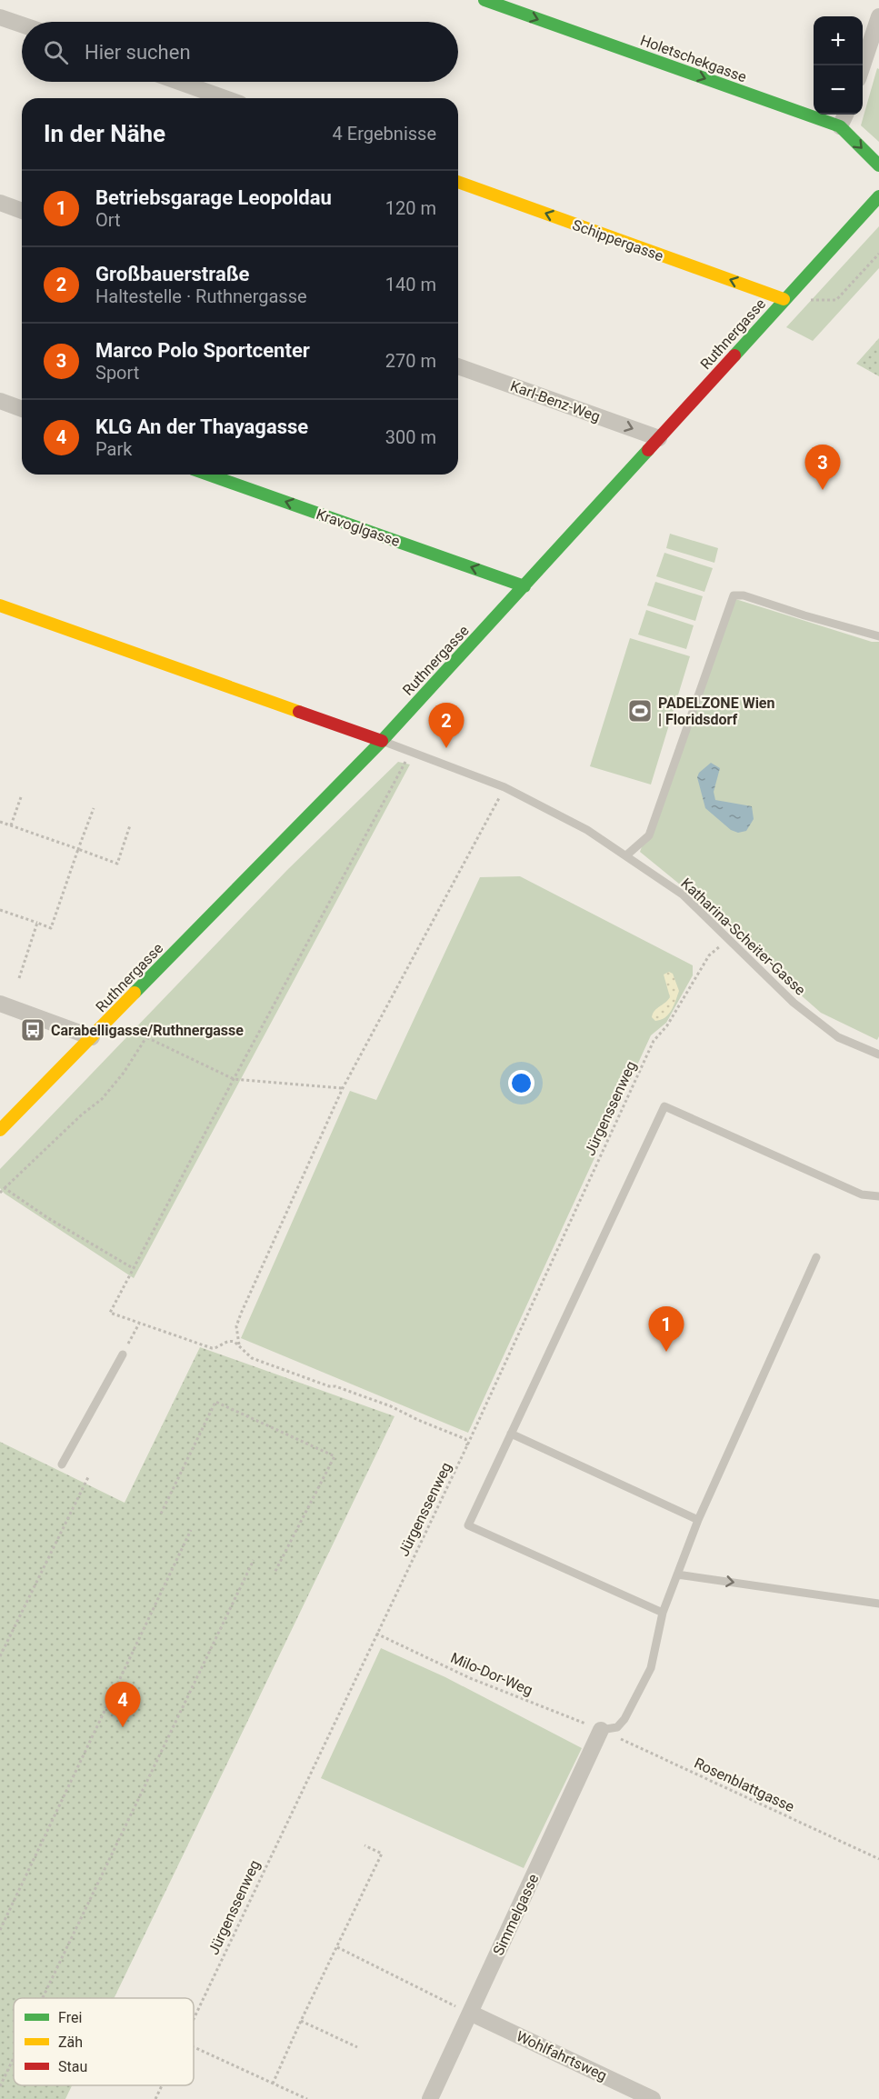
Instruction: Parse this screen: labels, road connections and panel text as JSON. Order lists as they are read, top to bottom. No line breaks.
{"streets":{"street":["Holetschekgasse","Schippergasse","Ruthnergasse","Karl-Benz-Weg","Kravoglgasse","Simmelgasse","Wohlfahrtsweg"],"lane":["Katharina-Scheiter-Gasse"],"path":["Jürgenssenweg","Milo-Dor-Weg","Rosenblattgasse"]},"crossings":[["Schippergasse","Ruthnergasse"],["Ruthnergasse","Karl-Benz-Weg"],["Ruthnergasse","Kravoglgasse"],["Ruthnergasse","Katharina-Scheiter-Gasse"],["Katharina-Scheiter-Gasse","Jürgenssenweg"],["Jürgenssenweg","Milo-Dor-Weg"],["Milo-Dor-Weg","Rosenblattgasse"],["Milo-Dor-Weg","Simmelgasse"],["Rosenblattgasse","Simmelgasse"],["Simmelgasse","Wohlfahrtsweg"]],"one_way":["Holetschekgasse","Schippergasse","Karl-Benz-Weg","Kravoglgasse"],"places":{"sports":["PADELZONE Wien | Floridsdorf"],"bus stop":["Carabelligasse/Ruthnergasse"]},"legend":["Frei","Zäh","Stau"],"page":{"map_buttons":["+","−"],"search":"Hier suchen","heading":["In der Nähe","4 Ergebnisse"],"list":[{"mark":"1","name":"Betriebsgarage Leopoldau","note":"Ort","value":"120 m"},{"mark":"2","name":"Großbauerstraße","note":"Haltestelle · Ruthnergasse","value":"140 m"},{"mark":"3","name":"Marco Polo Sportcenter","note":"Sport","value":"270 m"},{"mark":"4","name":"KLG An der Thayagasse","note":"Park","value":"300 m"}],"pins":["3","2","1","4"]}}
